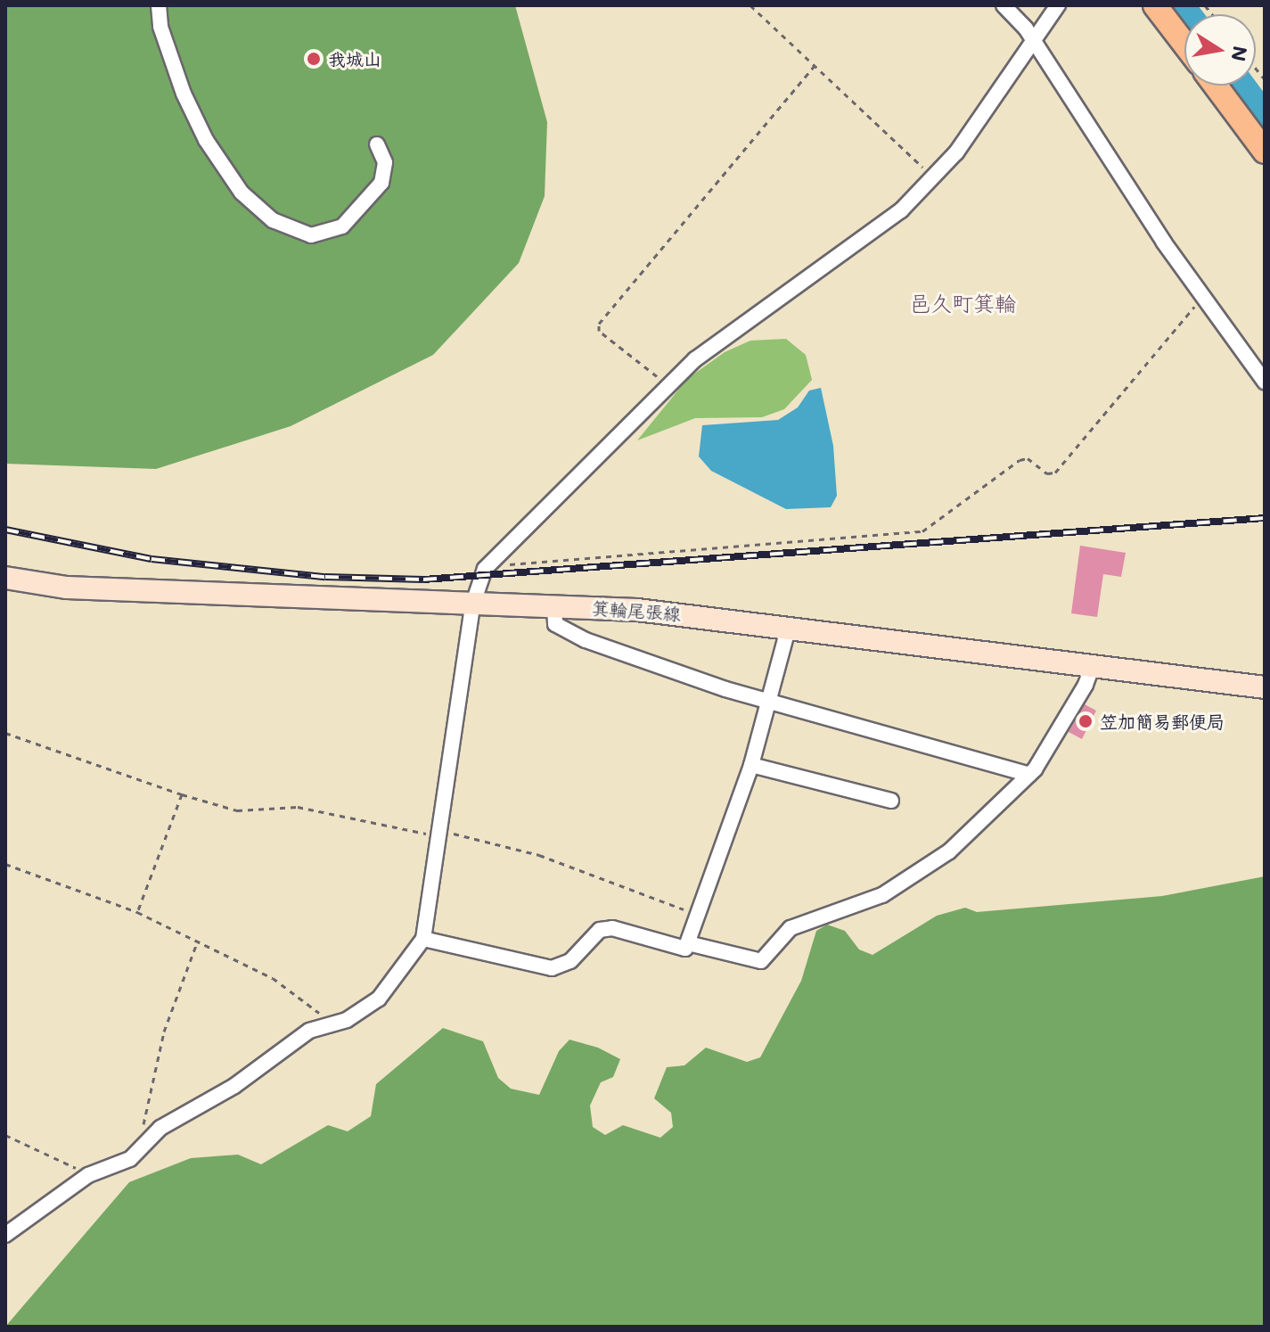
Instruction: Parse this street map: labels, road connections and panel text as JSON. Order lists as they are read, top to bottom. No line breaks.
{"streets":{"main road":["箕輪尾張線"]},"districts":["邑久町箕輪"],"places":["我城山","笠加簡易郵便局"],"north":"right"}
